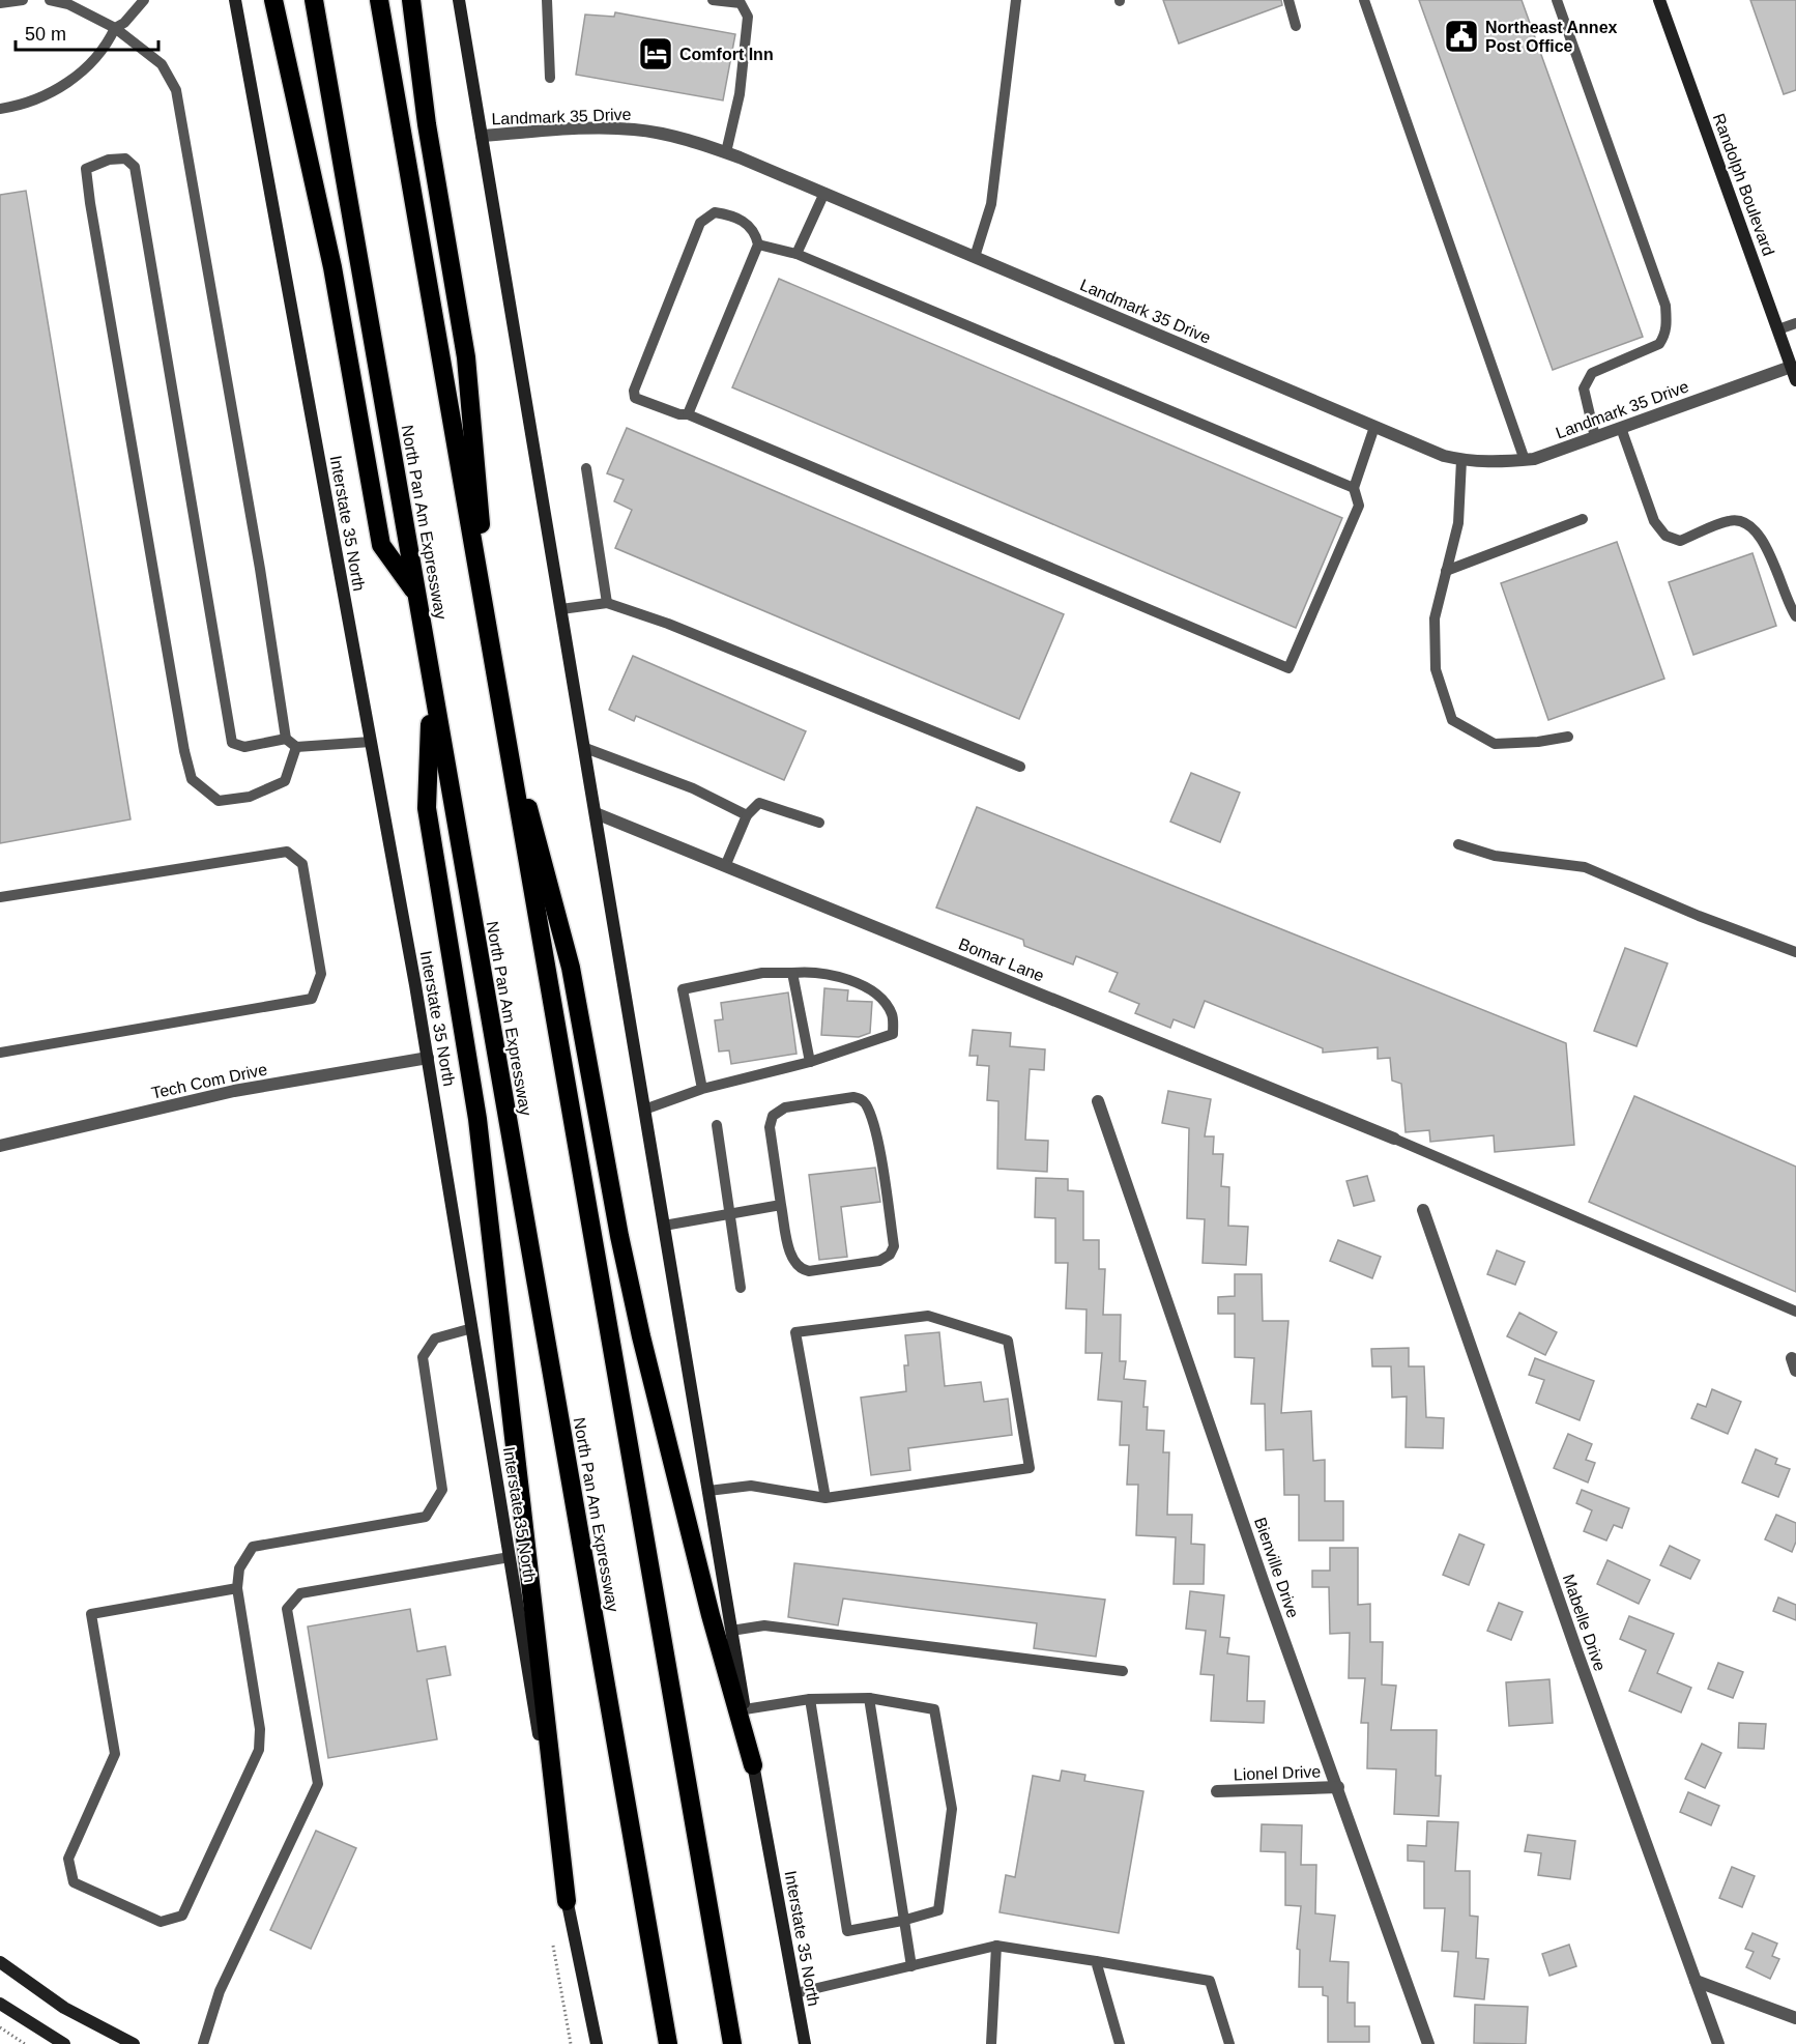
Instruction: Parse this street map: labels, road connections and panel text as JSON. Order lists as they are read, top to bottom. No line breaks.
{"streets":{"highway":["North Pan Am Expressway"],"main road":["Randolph Boulevard","Interstate 35 North"],"street":["Landmark 35 Drive","Bomar Lane","Tech Com Drive","Bienville Drive","Mabelle Drive","Lionel Drive"]},"crossings":[["Landmark 35 Drive","Randolph Boulevard"],["Landmark 35 Drive","Interstate 35 North"],["Interstate 35 North","Bomar Lane"],["Interstate 35 North","Tech Com Drive"],["Bienville Drive","Lionel Drive"]],"places":{"public building":["Northeast Annex Post Office"],"hotel":["Comfort Inn"]},"scale_bar":"50 m"}
